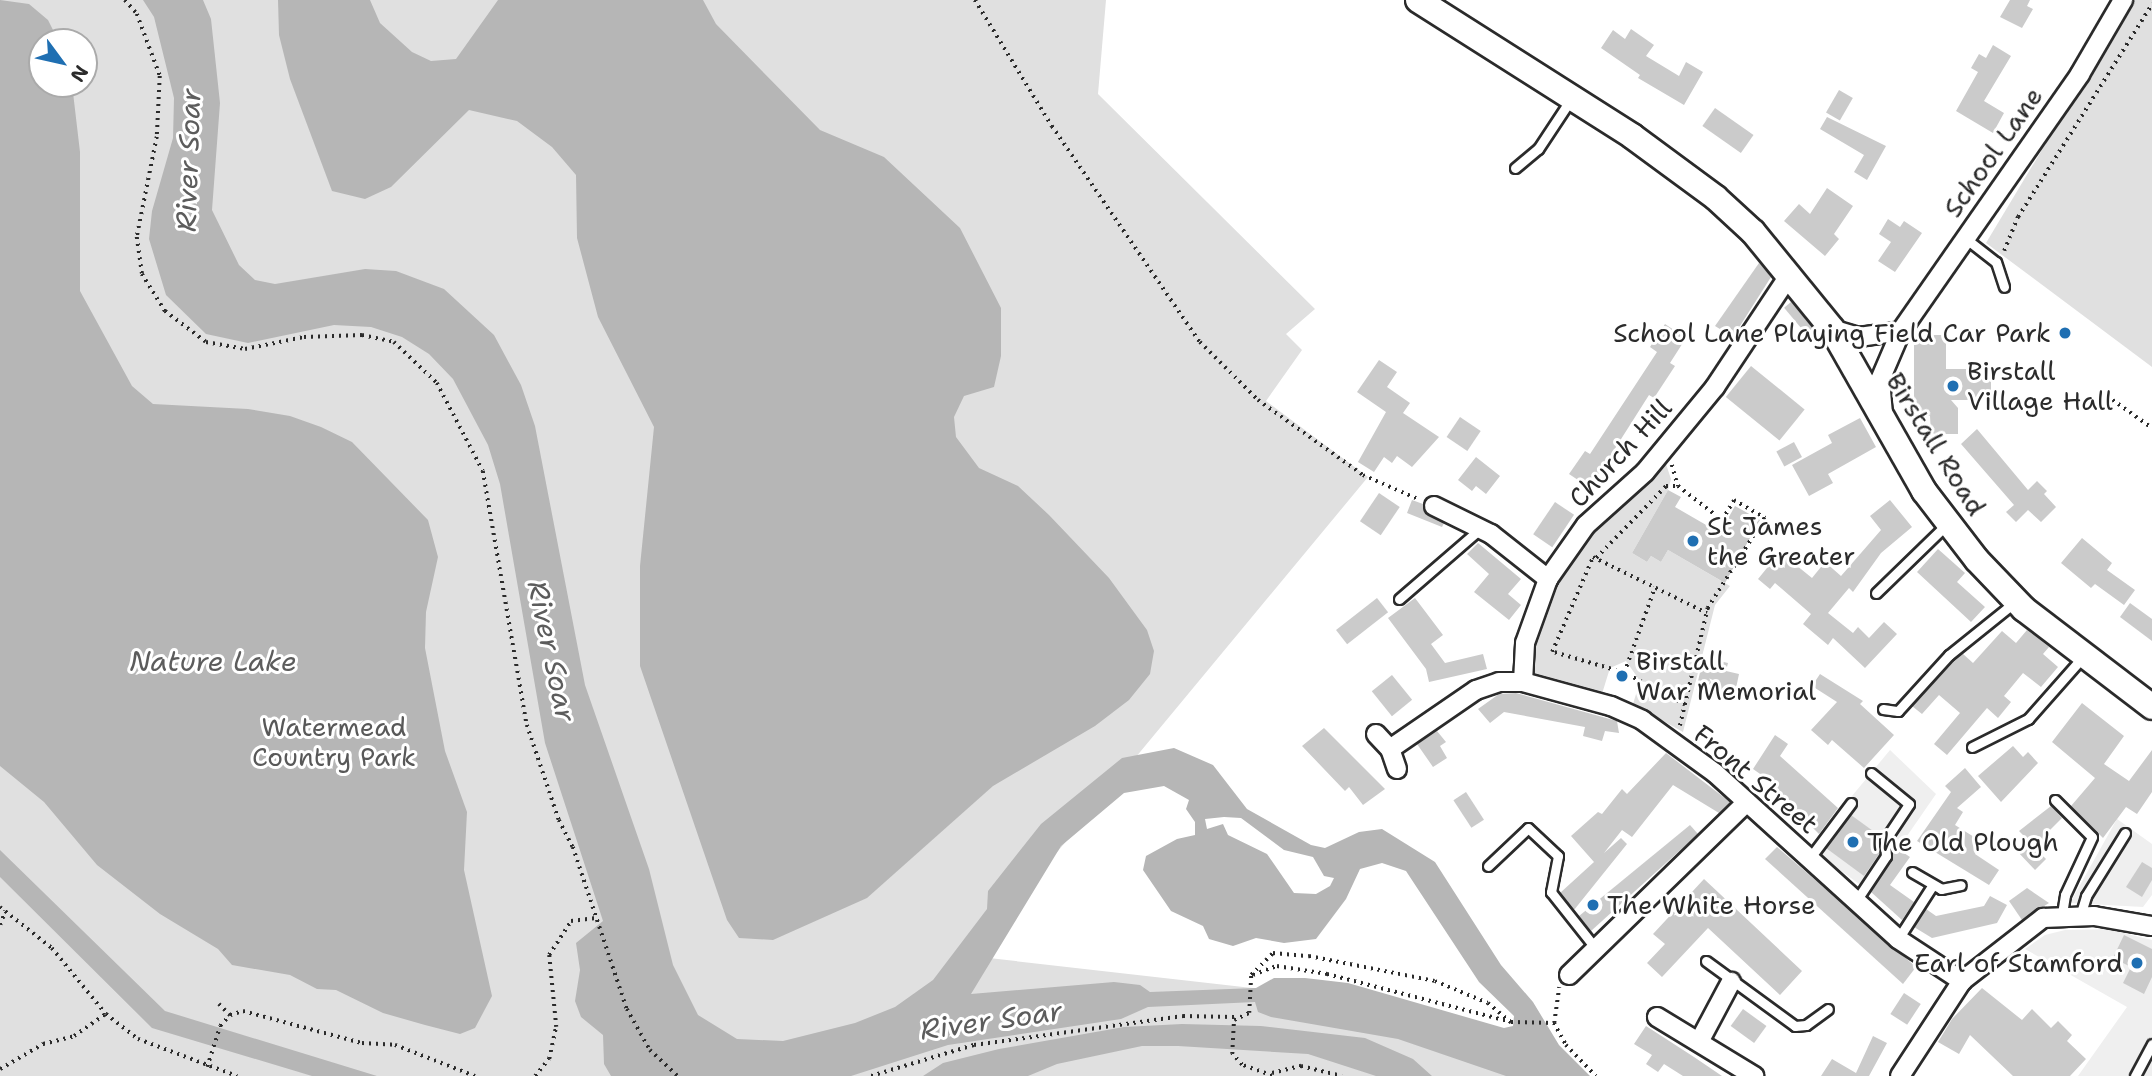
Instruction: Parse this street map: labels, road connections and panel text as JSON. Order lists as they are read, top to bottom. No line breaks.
{"streets":{"street":["School Lane","Birstall Road","Church Hill","Front Street"]},"crossings":[["School Lane","Birstall Road"],["Birstall Road","Church Hill"],["Church Hill","Front Street"]],"water":["River Soar","Nature Lake"],"parks":["Watermead Country Park"],"places":["School Lane Playing Field Car Park","Birstall Village Hall","St James the Greater","Birstall War Memorial","The Old Plough","The White Horse","Earl of Stamford"],"north":"bottom right"}
